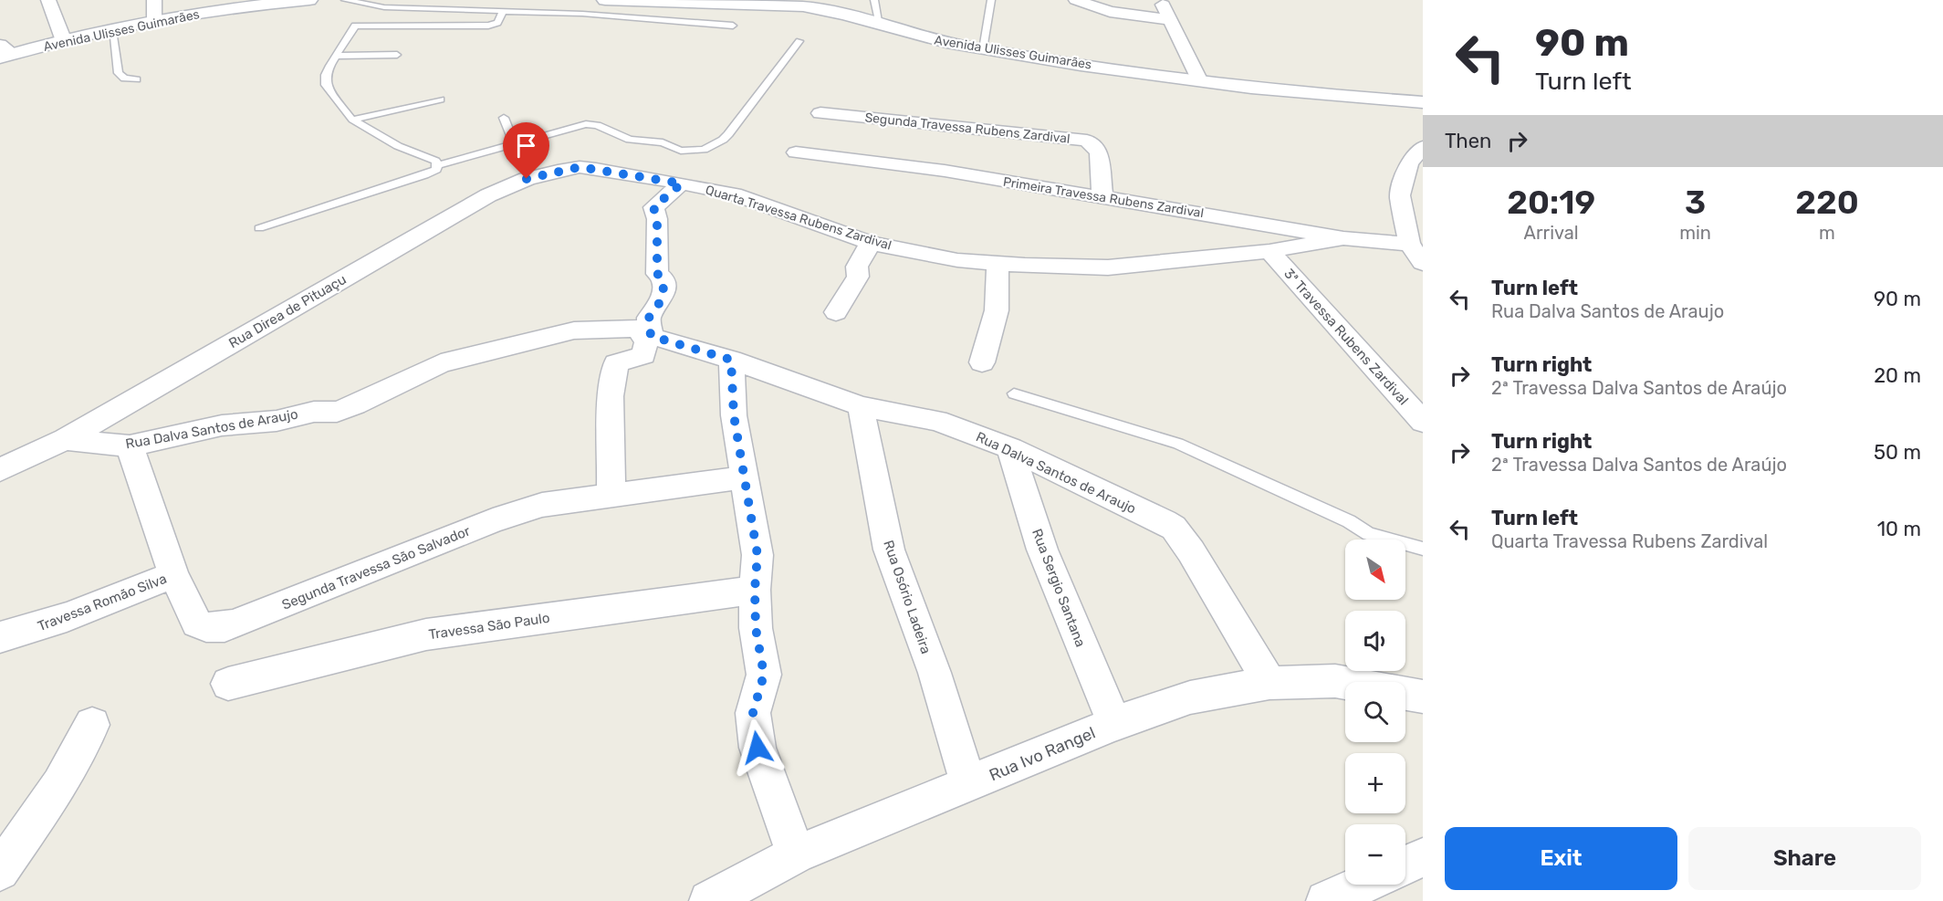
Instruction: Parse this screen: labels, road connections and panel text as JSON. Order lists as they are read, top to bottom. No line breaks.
{"streets":{"main road":["Avenida Ulisses Guimarães"],"street":["Segunda Travessa Rubens Zardival","Primeira Travessa Rubens Zardival","Quarta Travessa Rubens Zardival","Rua Direa de Pituaçu","3ª Travessa Rubens Zardival","Rua Dalva Santos de Araujo","Segunda Travessa São Salvador","Rua Sergio Santana","Rua Osório Ladeira","Travessa Romão Silva","Travessa São Paulo","Rua Ivo Rangel"]},"crossings":[["Segunda Travessa Rubens Zardival","Primeira Travessa Rubens Zardival"],["Primeira Travessa Rubens Zardival","Quarta Travessa Rubens Zardival"],["Quarta Travessa Rubens Zardival","Rua Direa de Pituaçu"],["Quarta Travessa Rubens Zardival","3ª Travessa Rubens Zardival"],["Rua Direa de Pituaçu","Rua Dalva Santos de Araujo"],["Rua Dalva Santos de Araujo","Segunda Travessa São Salvador"],["Rua Dalva Santos de Araujo","Rua Sergio Santana"],["Rua Dalva Santos de Araujo","Rua Osório Ladeira"],["Rua Dalva Santos de Araujo","Rua Ivo Rangel"],["Segunda Travessa São Salvador","Travessa Romão Silva"],["Rua Sergio Santana","Rua Ivo Rangel"],["Rua Osório Ladeira","Rua Ivo Rangel"]],"north":"bottom right","page":{"turn":["90 m","Turn left"],"then":"Then","eta":["20:19","Arrival","3","min","220","m"],"list":[{"name":"Turn left","note":"Rua Dalva Santos de Araujo","value":"90 m"},{"name":"Turn right","note":"2ª Travessa Dalva Santos de Araújo","value":"20 m"},{"name":"Turn right","note":"2ª Travessa Dalva Santos de Araújo","value":"50 m"},{"name":"Turn left","note":"Quarta Travessa Rubens Zardival","value":"10 m"}],"map_buttons":["+","−"],"buttons":["Exit","Share"]}}
